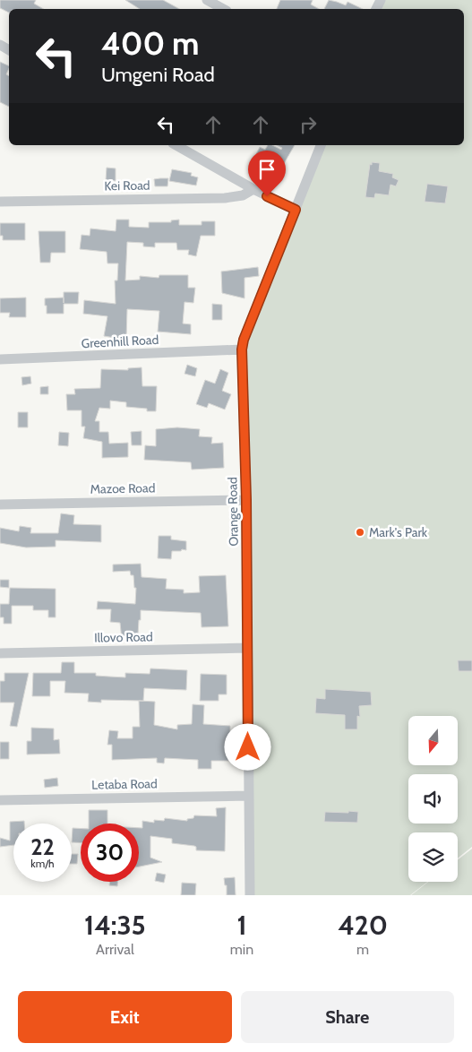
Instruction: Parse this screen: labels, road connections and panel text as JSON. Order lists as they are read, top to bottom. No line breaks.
{"streets":{"street":["Kei Road","Greenhill Road","Mazoe Road","Orange Road","Illovo Road","Letaba Road"]},"crossings":[["Greenhill Road","Orange Road"],["Mazoe Road","Orange Road"],["Orange Road","Illovo Road"],["Orange Road","Letaba Road"]],"places":["Mark's Park"],"north":"bottom","page":{"turn":["400 m","Umgeni Road"],"speed":"22 km/h","limit":"30","eta":["14:35","Arrival","1","min","420","m"],"buttons":["Exit","Share"]}}
